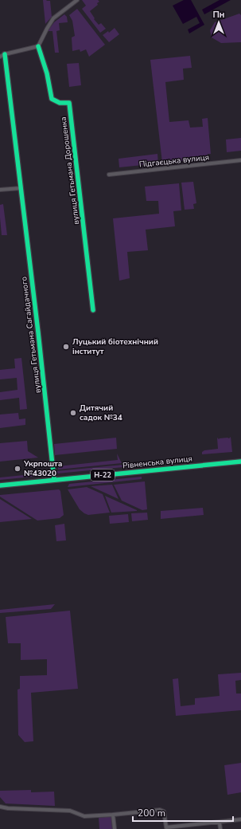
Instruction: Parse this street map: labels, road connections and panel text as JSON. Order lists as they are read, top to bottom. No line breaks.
{"streets":{"street":["Підгаєцька вулиця","вулиця Гетьмана Дорошенка","вулиця Гетьмана Сагайдачного","Рівненська вулиця","Н-22"]},"crossings":[["вулиця Гетьмана Сагайдачного","Рівненська вулиця"]],"places":["Луцький біотехнічний інститут","Дитячий садок №34","Укрпошта №43020"],"scale_bar":"200 m","north":"top"}
